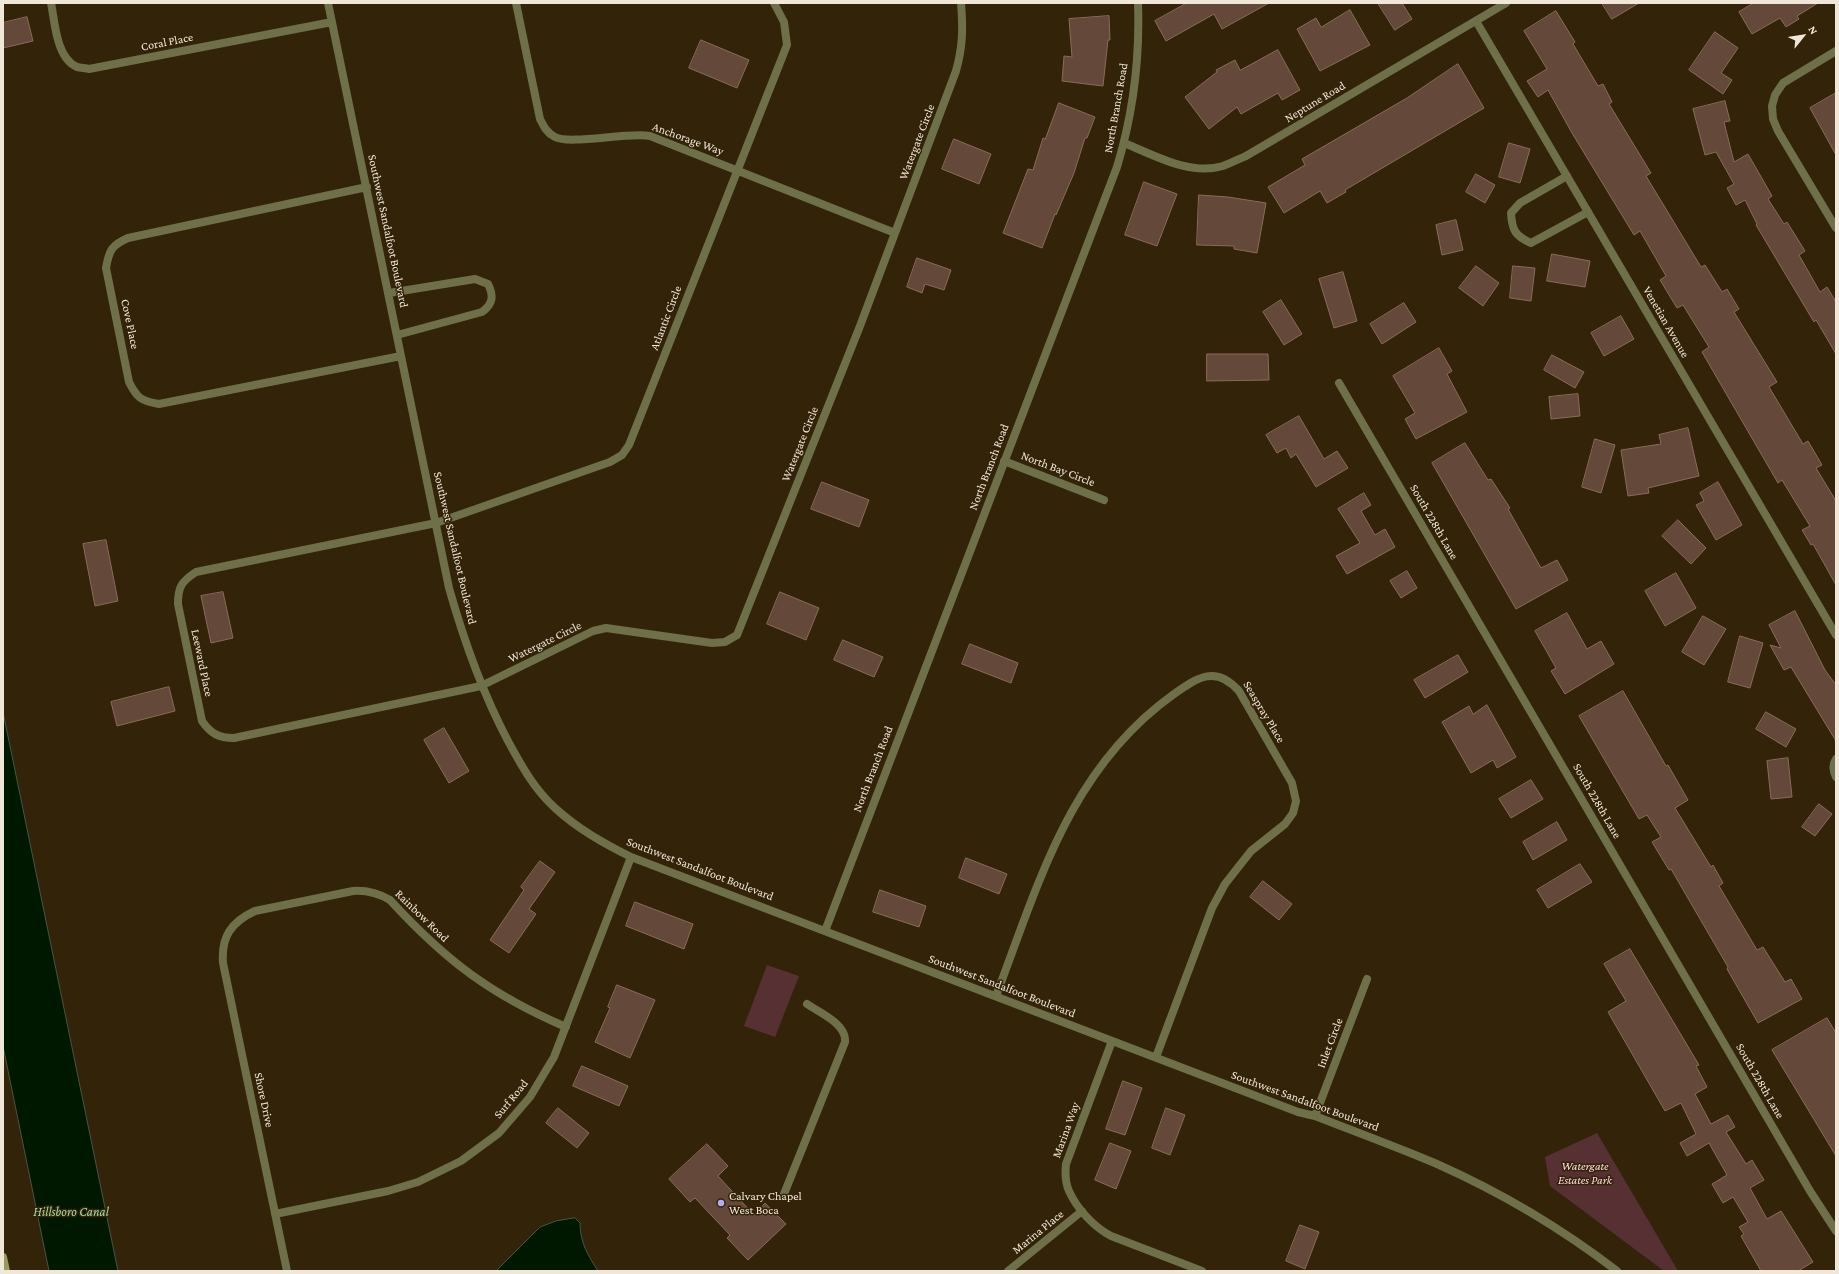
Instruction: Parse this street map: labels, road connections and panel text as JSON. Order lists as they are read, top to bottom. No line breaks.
{"streets":{"street":["Coral Place","Neptune Road","North Branch Road","Anchorage Way","Watergate Circle","Southwest Sandalfoot Boulevard","Atlantic Circle","Venetian Avenue","Cove Place","North Bay Circle","South 228th Lane","Leeward Place","Seaspray Place","Rainbow Road","Inlet Circle","Surf Road","Shore Drive","Marina Way","Marina Place"]},"crossings":[["Coral Place","Southwest Sandalfoot Boulevard"],["Neptune Road","North Branch Road"],["Neptune Road","Venetian Avenue"],["North Branch Road","Southwest Sandalfoot Boulevard"],["North Branch Road","North Bay Circle"],["Anchorage Way","Watergate Circle"],["Anchorage Way","Atlantic Circle"],["Watergate Circle","Southwest Sandalfoot Boulevard"],["Watergate Circle","Leeward Place"],["Southwest Sandalfoot Boulevard","Atlantic Circle"],["Southwest Sandalfoot Boulevard","Cove Place"],["Southwest Sandalfoot Boulevard","Leeward Place"],["Southwest Sandalfoot Boulevard","Seaspray Place"],["Southwest Sandalfoot Boulevard","Inlet Circle"],["Southwest Sandalfoot Boulevard","Surf Road"],["Southwest Sandalfoot Boulevard","Marina Way"],["Atlantic Circle","Leeward Place"],["Rainbow Road","Surf Road"],["Rainbow Road","Shore Drive"],["Surf Road","Shore Drive"],["Marina Way","Marina Place"]],"water":["Hillsboro Canal"],"parks":["Watergate Estates Park"],"places":["Calvary Chapel West Boca"],"north":"top right"}
